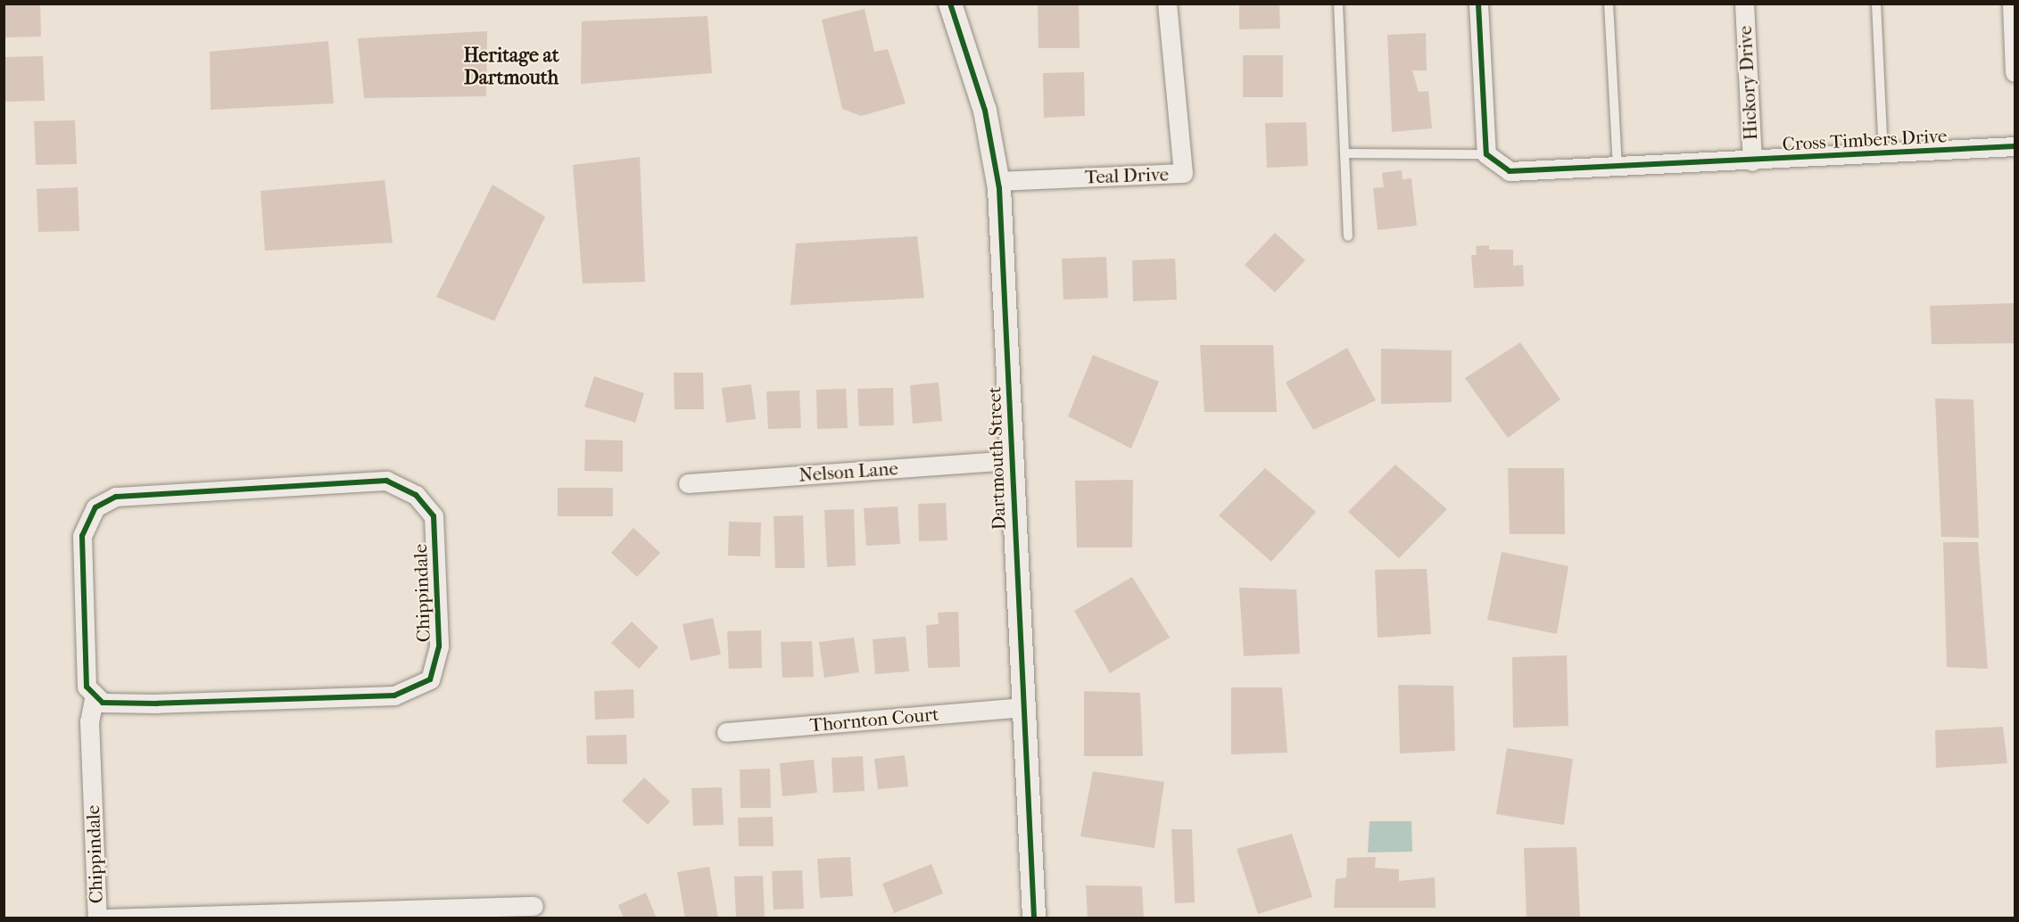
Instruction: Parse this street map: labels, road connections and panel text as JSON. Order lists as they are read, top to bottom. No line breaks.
{"streets":{"street":["Hickory Drive","Cross Timbers Drive","Teal Drive","Dartmouth Street","Nelson Lane","Chippindale","Thornton Court"]},"crossings":[["Hickory Drive","Cross Timbers Drive"],["Teal Drive","Dartmouth Street"],["Dartmouth Street","Nelson Lane"],["Dartmouth Street","Thornton Court"]],"districts":["Heritage at Dartmouth"]}
